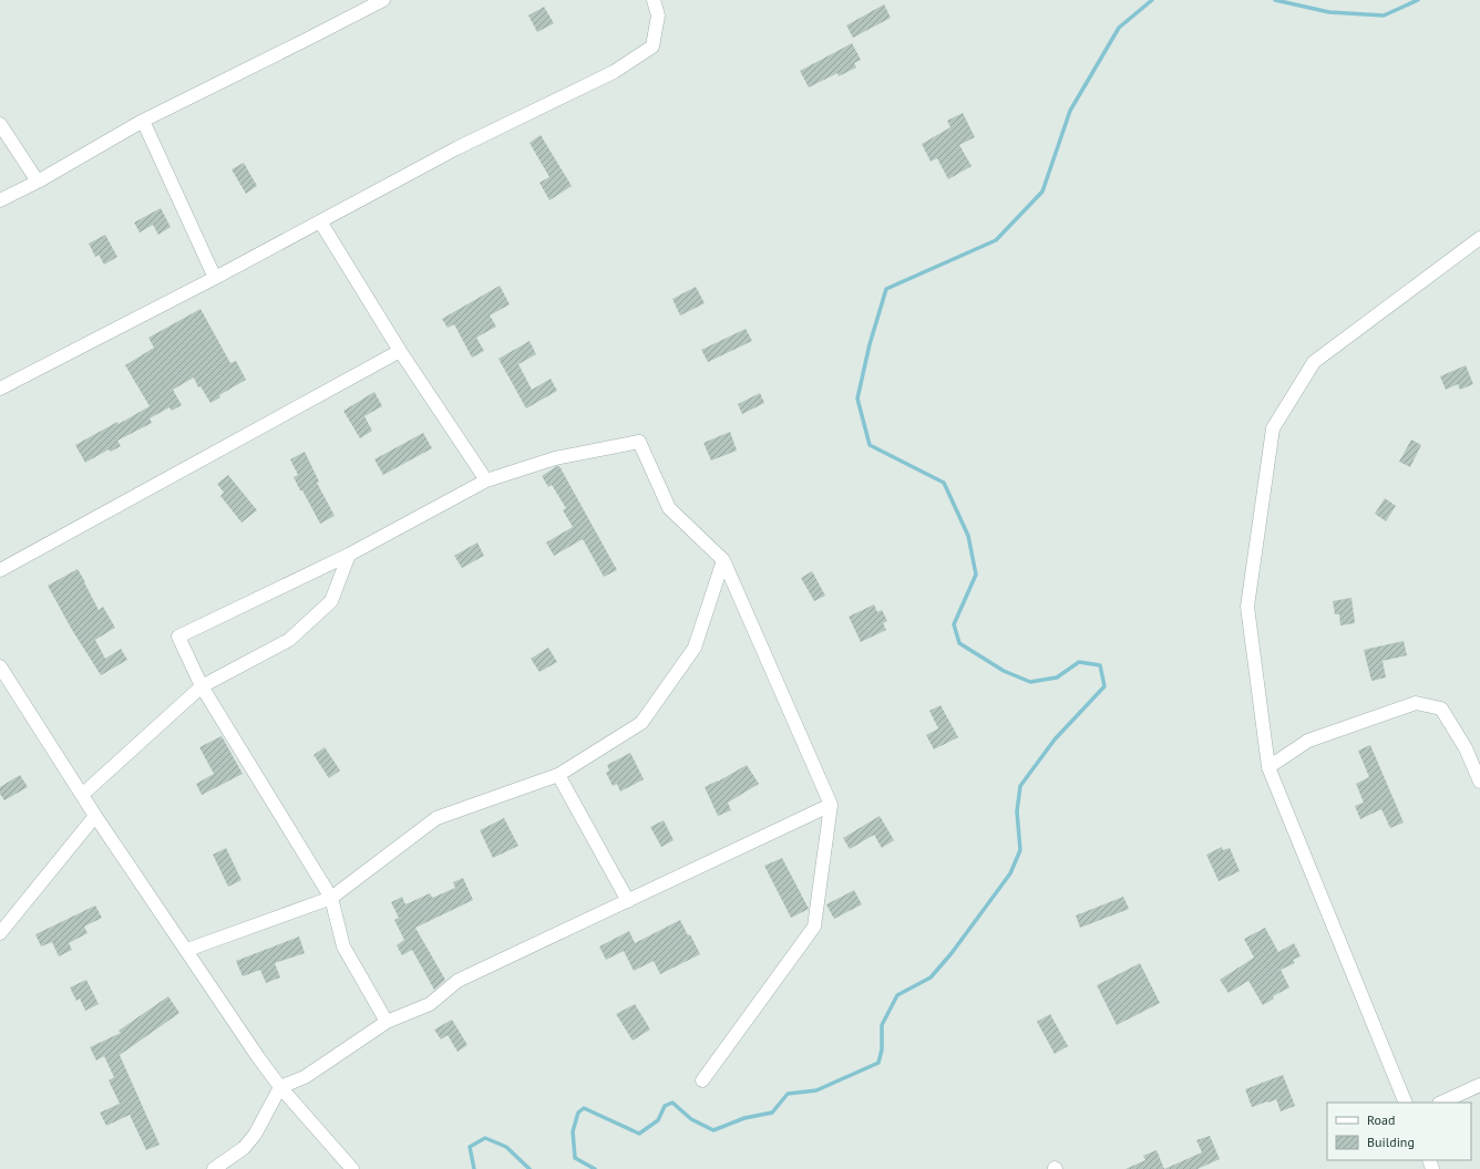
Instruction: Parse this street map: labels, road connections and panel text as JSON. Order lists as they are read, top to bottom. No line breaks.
{"legend":["Road","Building"]}
